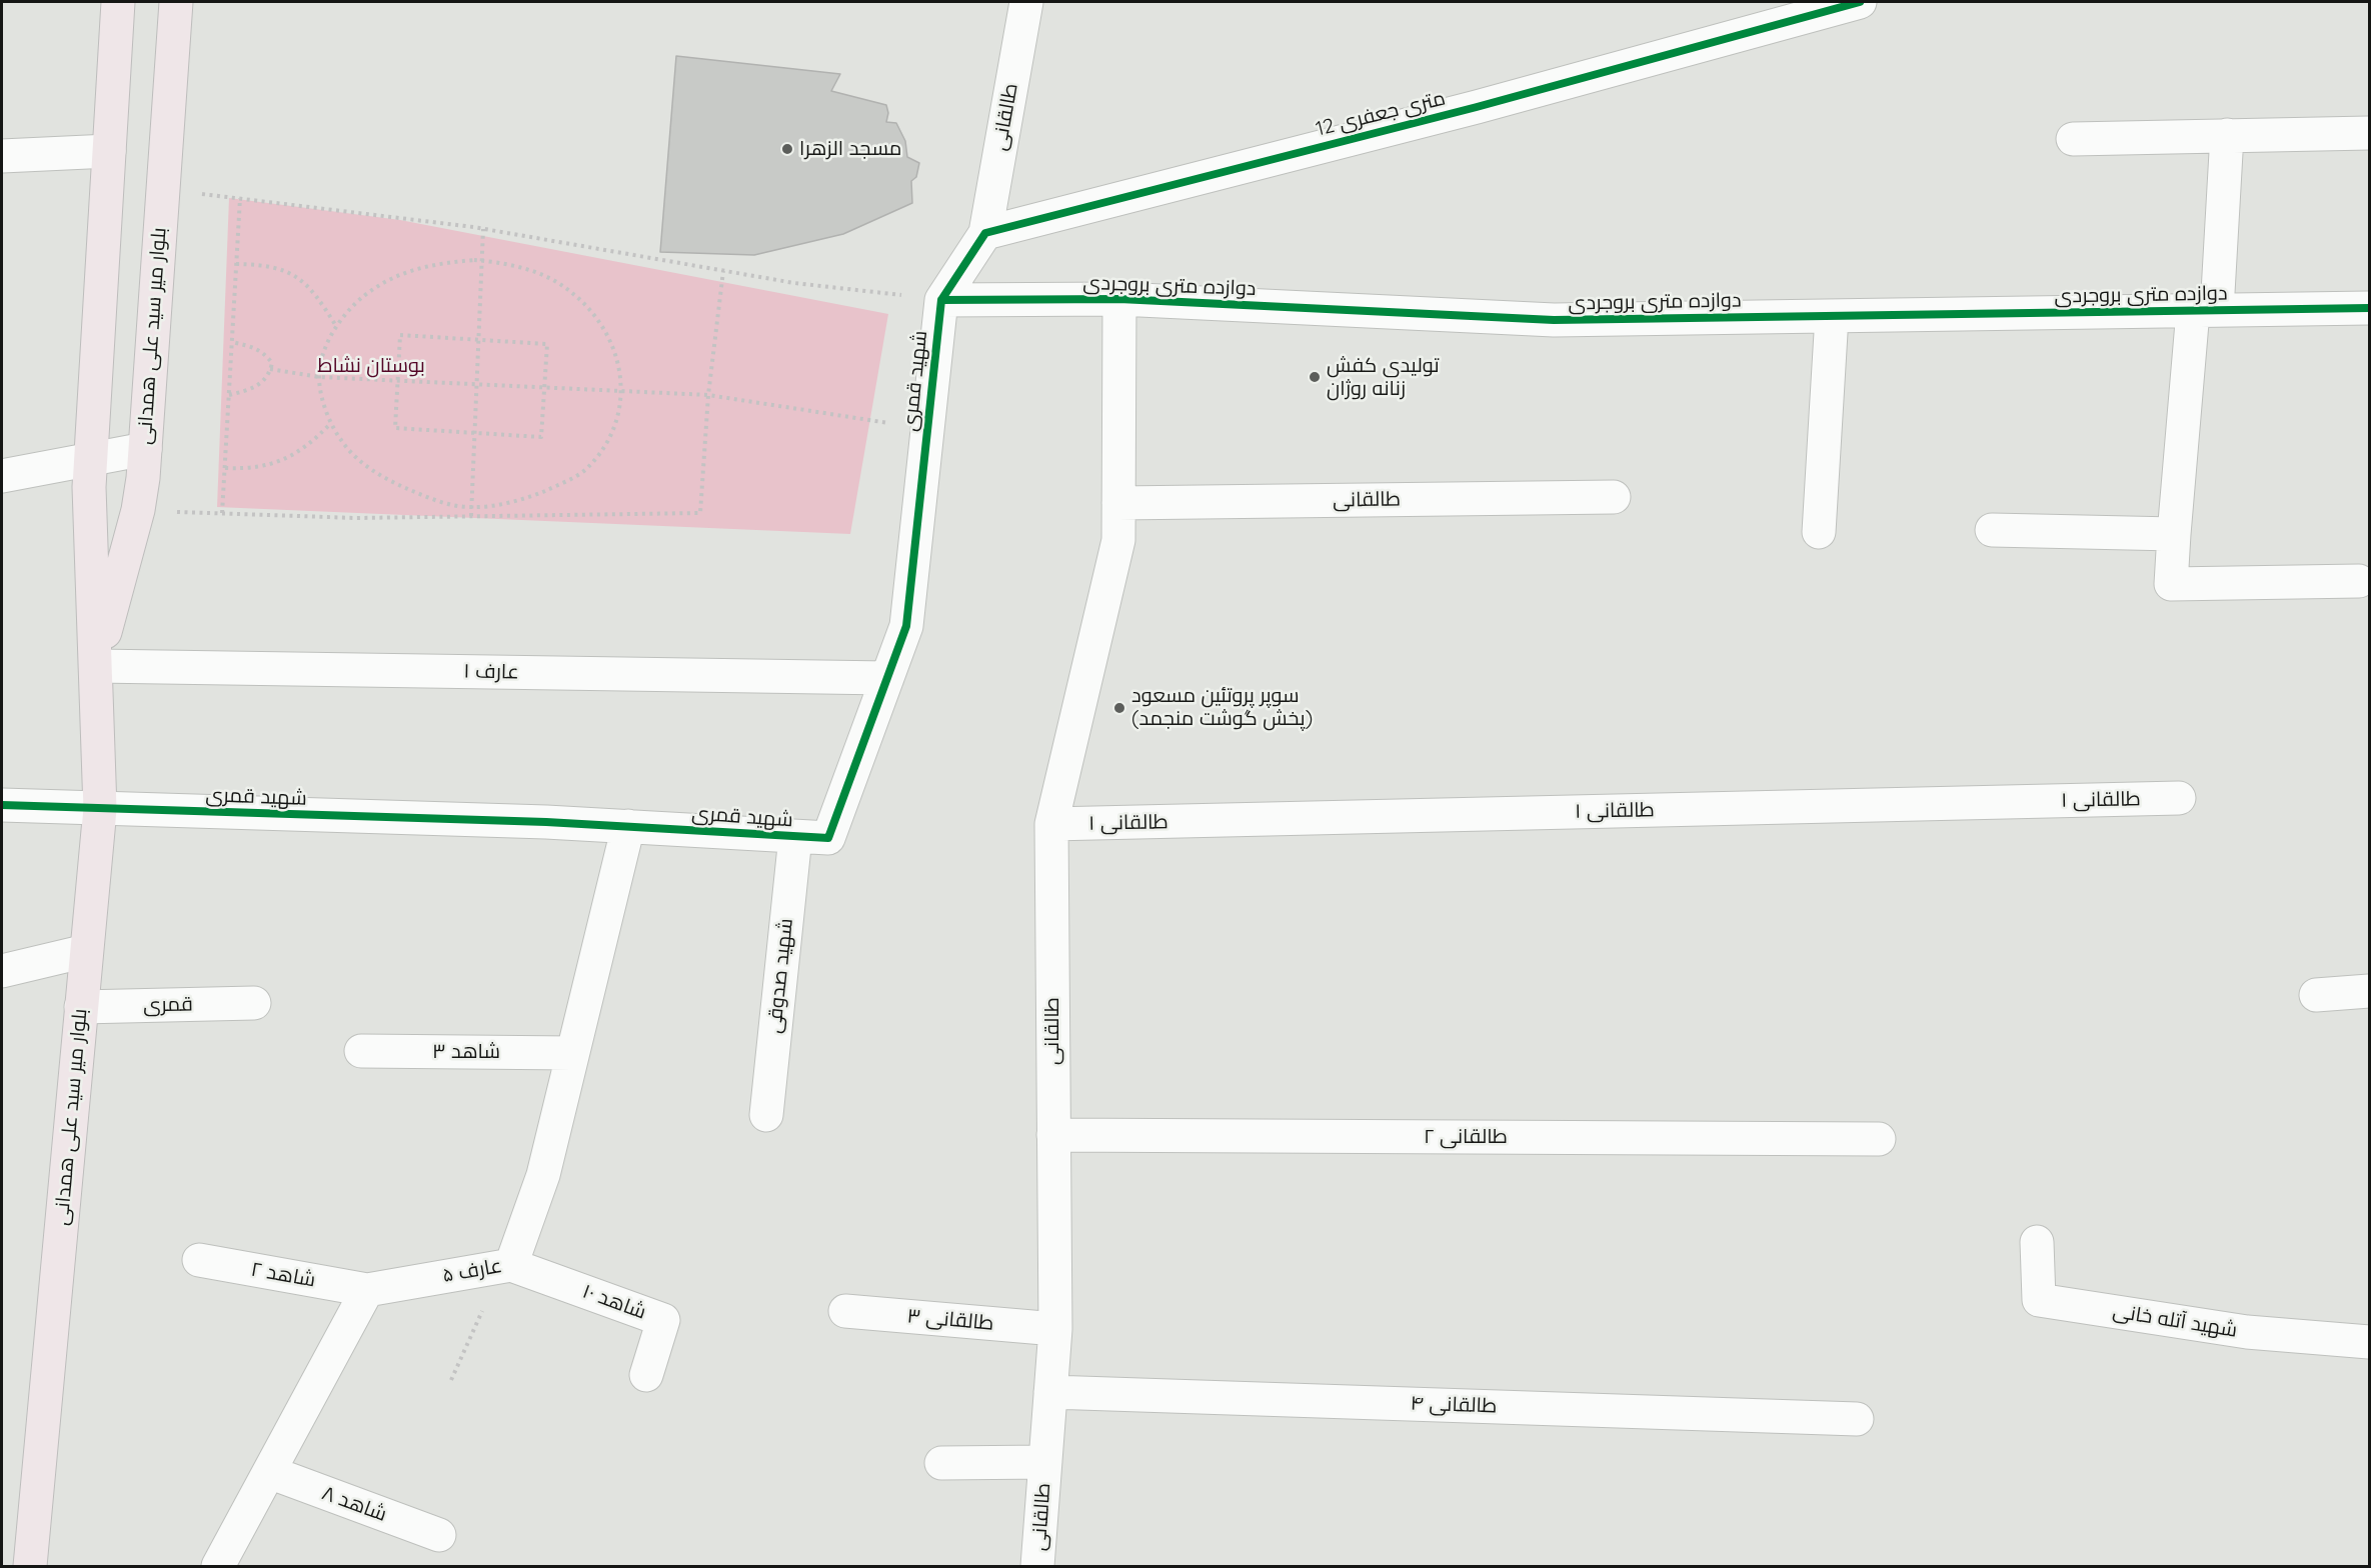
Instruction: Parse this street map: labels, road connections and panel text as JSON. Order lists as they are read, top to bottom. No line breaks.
{"streets":{"main road":["بلوار میر سید علی همدانی"],"street":["12 متری جعفری","طالقانی","دوازده متری بروجردی","شهید قمری","عارف ۱","طالقانی ۱","شهید صدوقی","قمری","شاهد ۳","طالقانی ۲","عارف ۵","شاهد ۲","شاهد ۱۰","طالقانی ۳","شهید آتله خانی","طالقانی ۴","شاهد ۸"]},"crossings":[["12 متری جعفری","طالقانی"],["طالقانی","دوازده متری بروجردی"],["طالقانی","طالقانی ۱"],["طالقانی","طالقانی ۲"],["طالقانی","طالقانی ۳"],["طالقانی","طالقانی ۴"],["دوازده متری بروجردی","شهید قمری"],["بلوار میر سید علی همدانی","شهید قمری"],["بلوار میر سید علی همدانی","عارف ۱"],["بلوار میر سید علی همدانی","قمری"],["شهید قمری","عارف ۱"],["شهید قمری","شهید صدوقی"],["شهید قمری","عارف ۵"],["شاهد ۳","عارف ۵"],["عارف ۵","شاهد ۲"],["عارف ۵","شاهد ۱۰"]],"parks":["بوستان نشاط"],"places":["مسجد الزهرا","تولیدی کفش زنانه روژان","سوپر پروتئین مسعود (پخش گوشت منجمد)"]}
